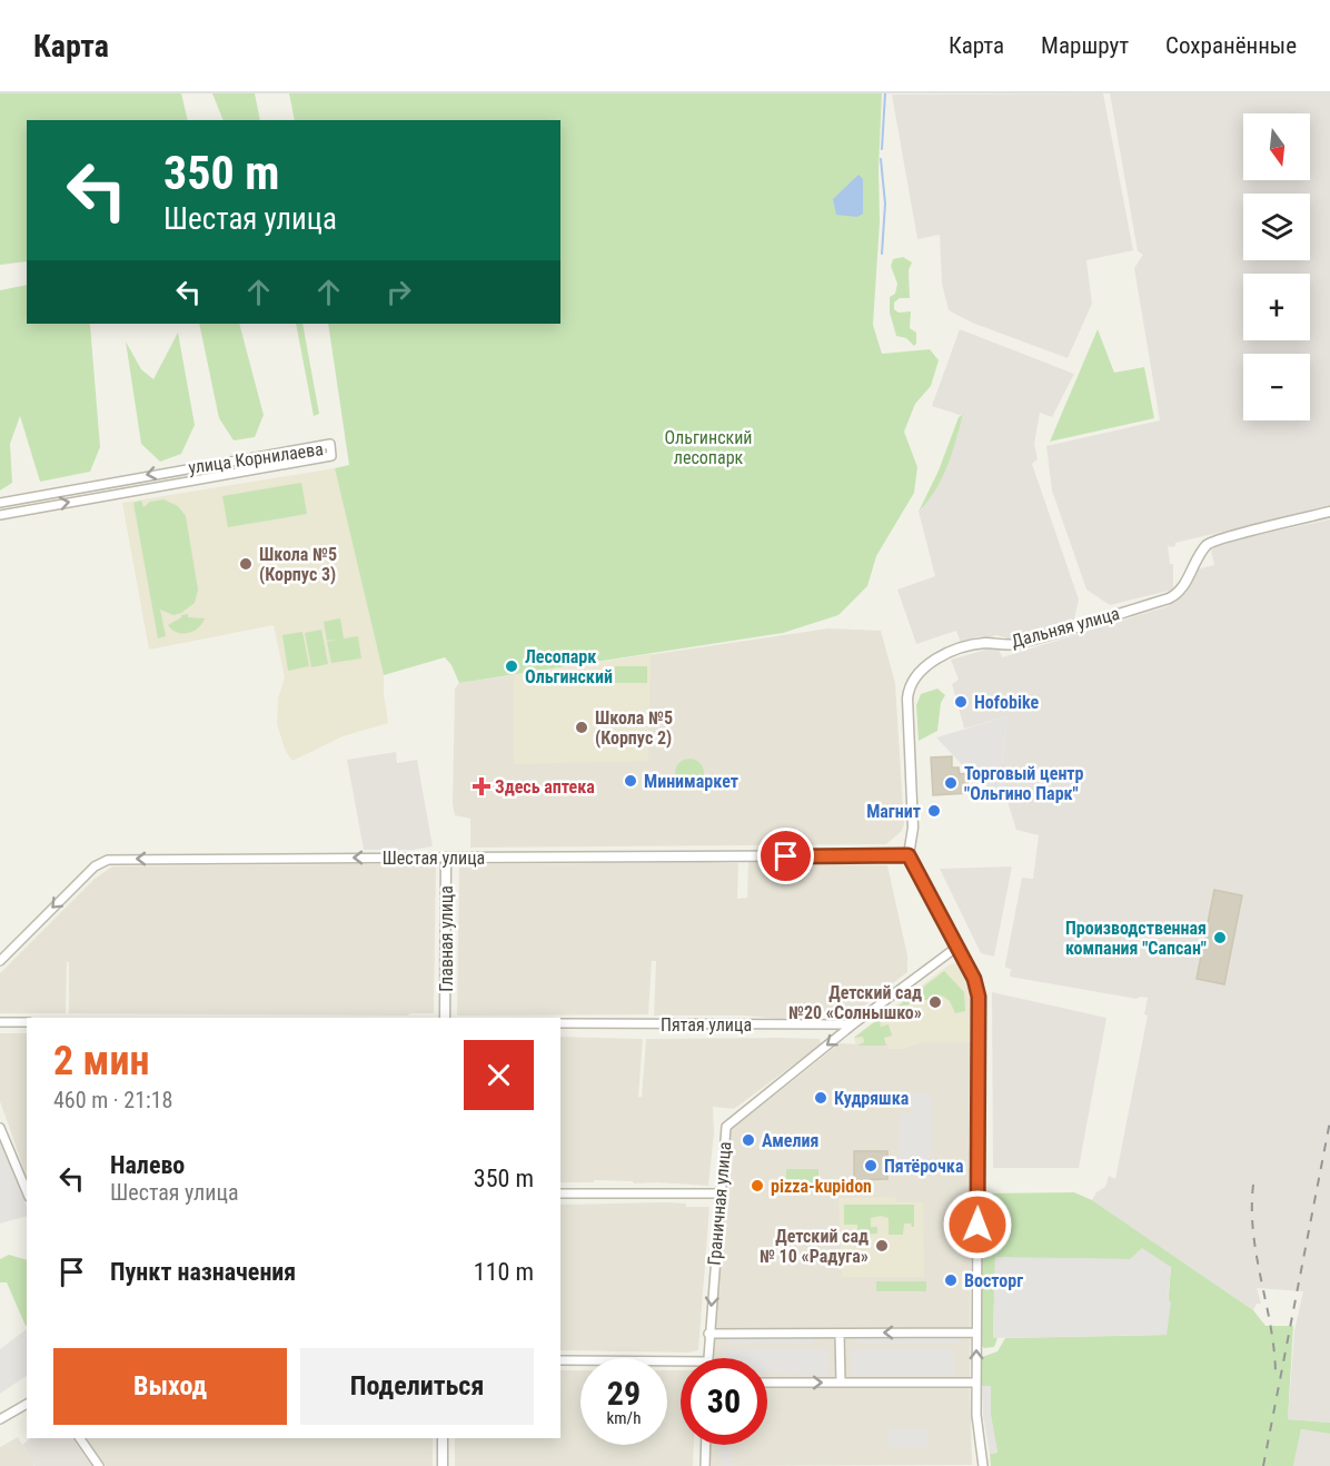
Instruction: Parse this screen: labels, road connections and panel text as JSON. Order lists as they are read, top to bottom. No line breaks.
{"streets":{"street":["улица Корнилаева","Дальняя улица","Шестая улица","Главная улица","Пятая улица","Граничная улица"]},"crossings":[["Дальняя улица","Шестая улица"],["Шестая улица","Главная улица"],["Пятая улица","Граничная улица"]],"one_way":["Шестая улица","Граничная улица"],"parks":["Ольгинский лесопарк"],"places":{"other":["Школа №5 (Корпус 3)","Лесопарк Ольгинский","Hofobike","Школа №5 (Корпус 2)","Минимаркет","Торговый центр \"Ольгино Парк\"","Магнит","Производственная компания \"Сапсан\"","Детский сад №20 «Солнышко»","Кудряшка","Амелия","Пятёрочка","pizza-kupidon","Детский сад № 10 «Радуга»","Восторг"],"health":["Здесь аптека"]},"north":"bottom","page":{"header":"Карта","nav":["Карта","Маршрут","Сохранённые"],"map_buttons":["+","−"],"turn":["350 m","Шестая улица"],"heading":["2 мин","460 m · 21:18"],"list":[{"name":"Налево","note":"Шестая улица","value":"350 m"},{"name":"Пункт назначения","value":"110 m"}],"buttons":["Выход","Поделиться"],"speed":"29 km/h","limit":"30"}}
